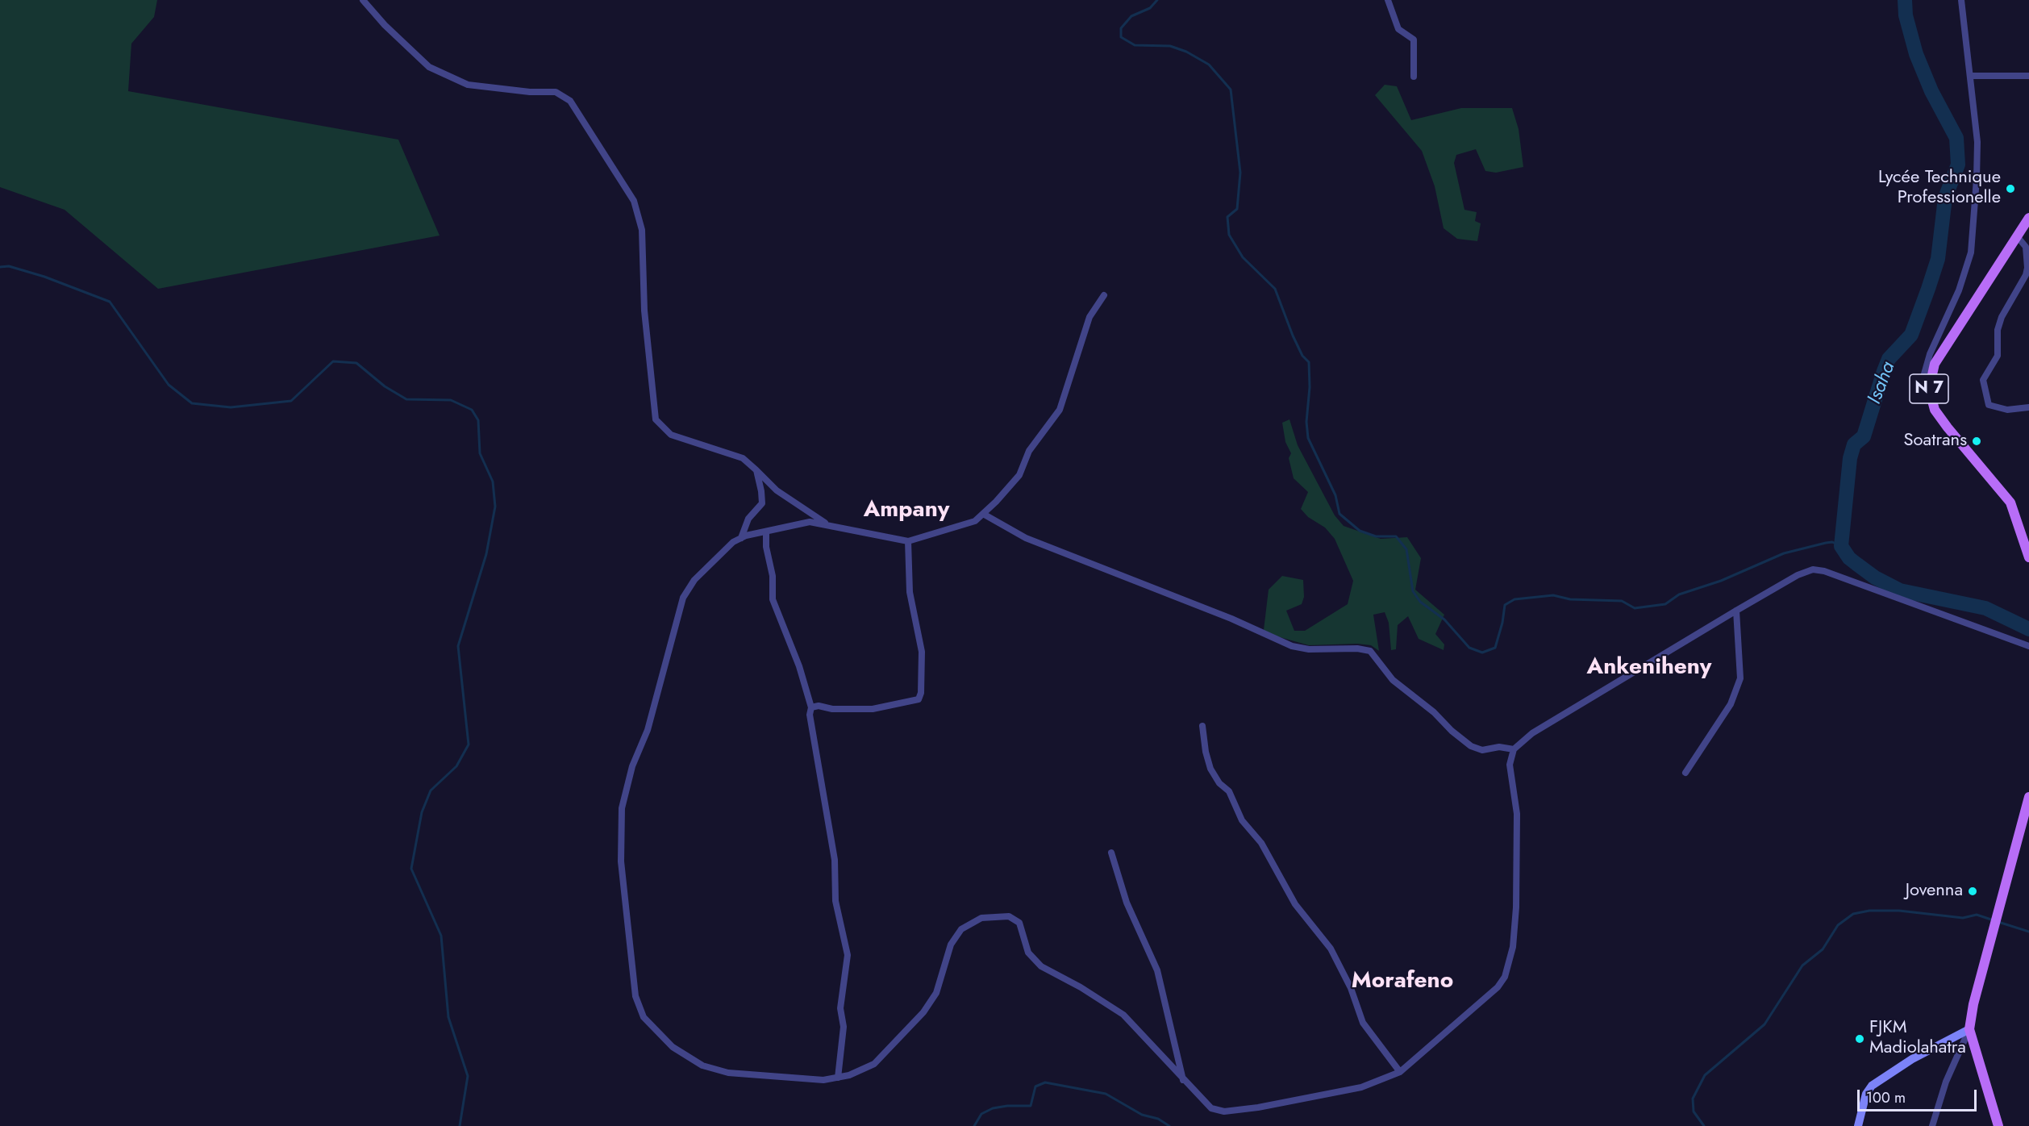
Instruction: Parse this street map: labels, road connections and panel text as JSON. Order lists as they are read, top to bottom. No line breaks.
{"streets":{"main road":["N 7"]},"districts":["Ampany","Ankeniheny","Morafeno"],"water":["Isaha"],"places":["Lycée Technique Professionelle","Soatrans","Jovenna","FJKM Madiolahatra"],"scale_bar":"100 m"}
